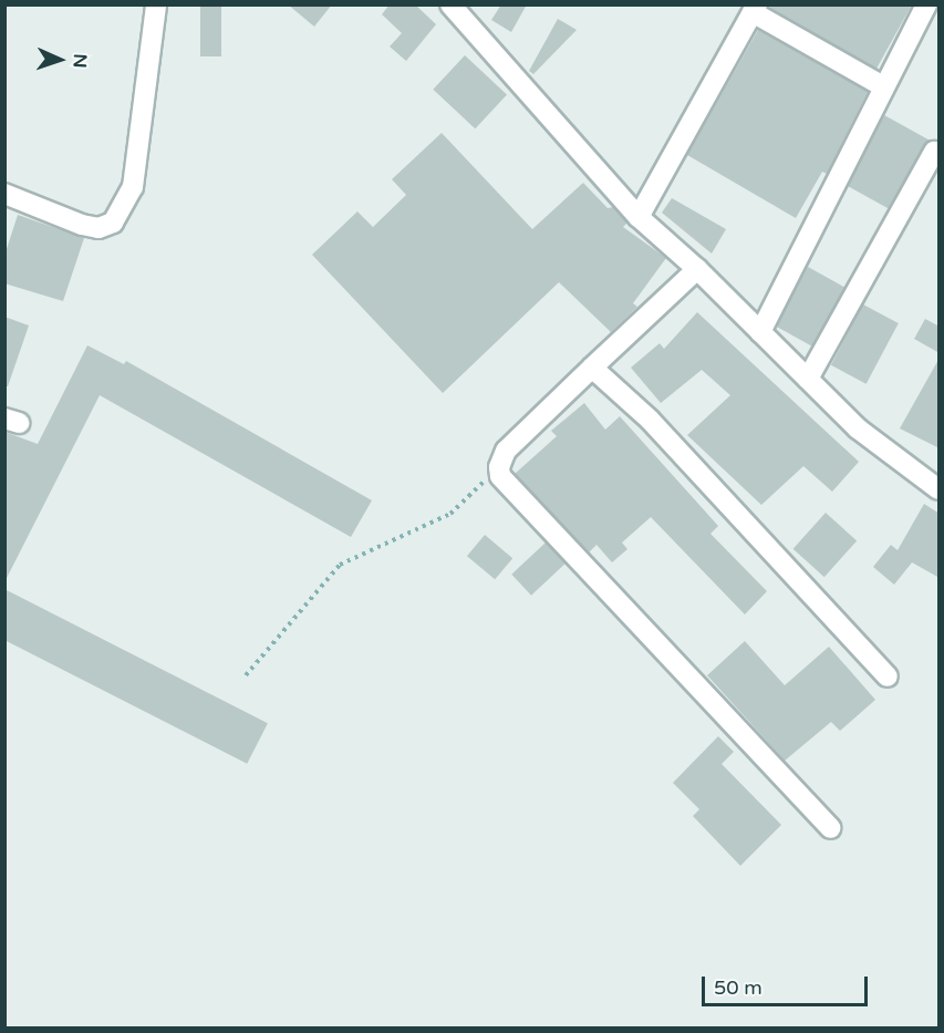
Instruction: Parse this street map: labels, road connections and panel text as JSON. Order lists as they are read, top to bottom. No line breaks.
{"scale_bar":"50 m","north":"right"}
